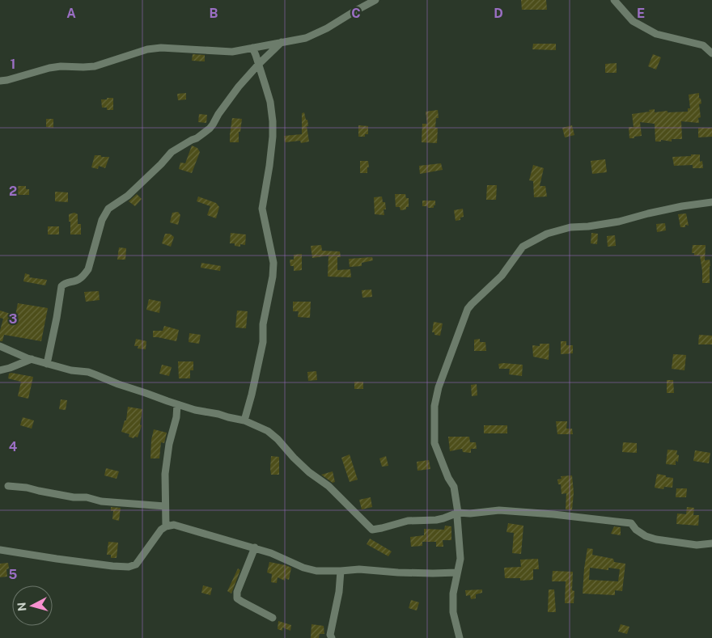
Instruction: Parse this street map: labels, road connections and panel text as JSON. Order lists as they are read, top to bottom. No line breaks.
{"north":"left","grid":{"columns":["A","B","C","D","E"],"rows":["1","2","3","4","5"]}}
